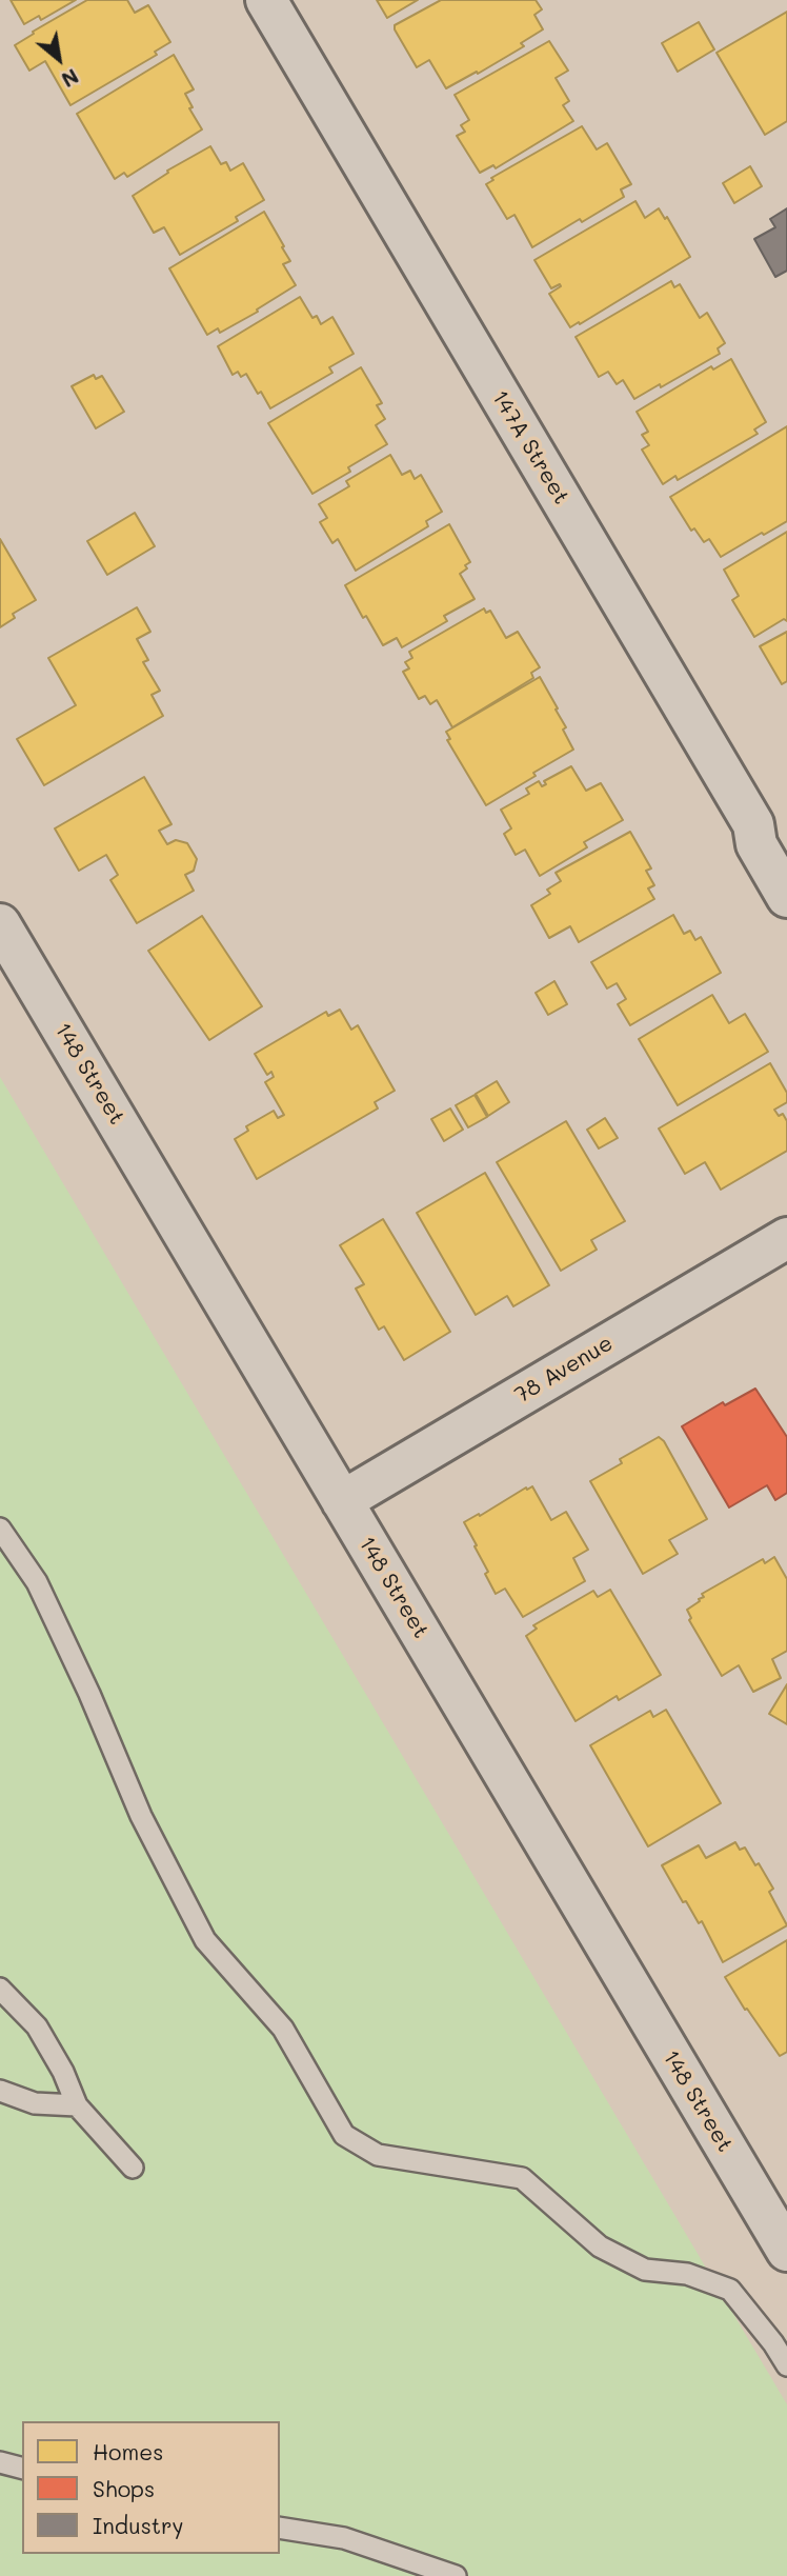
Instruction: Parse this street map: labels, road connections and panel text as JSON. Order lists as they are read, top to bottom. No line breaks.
{"streets":{"street":["147A Street","148 Street","78 Avenue"]},"crossings":[["148 Street","78 Avenue"]],"legend":["Homes","Shops","Industry"],"north":"bottom right"}
